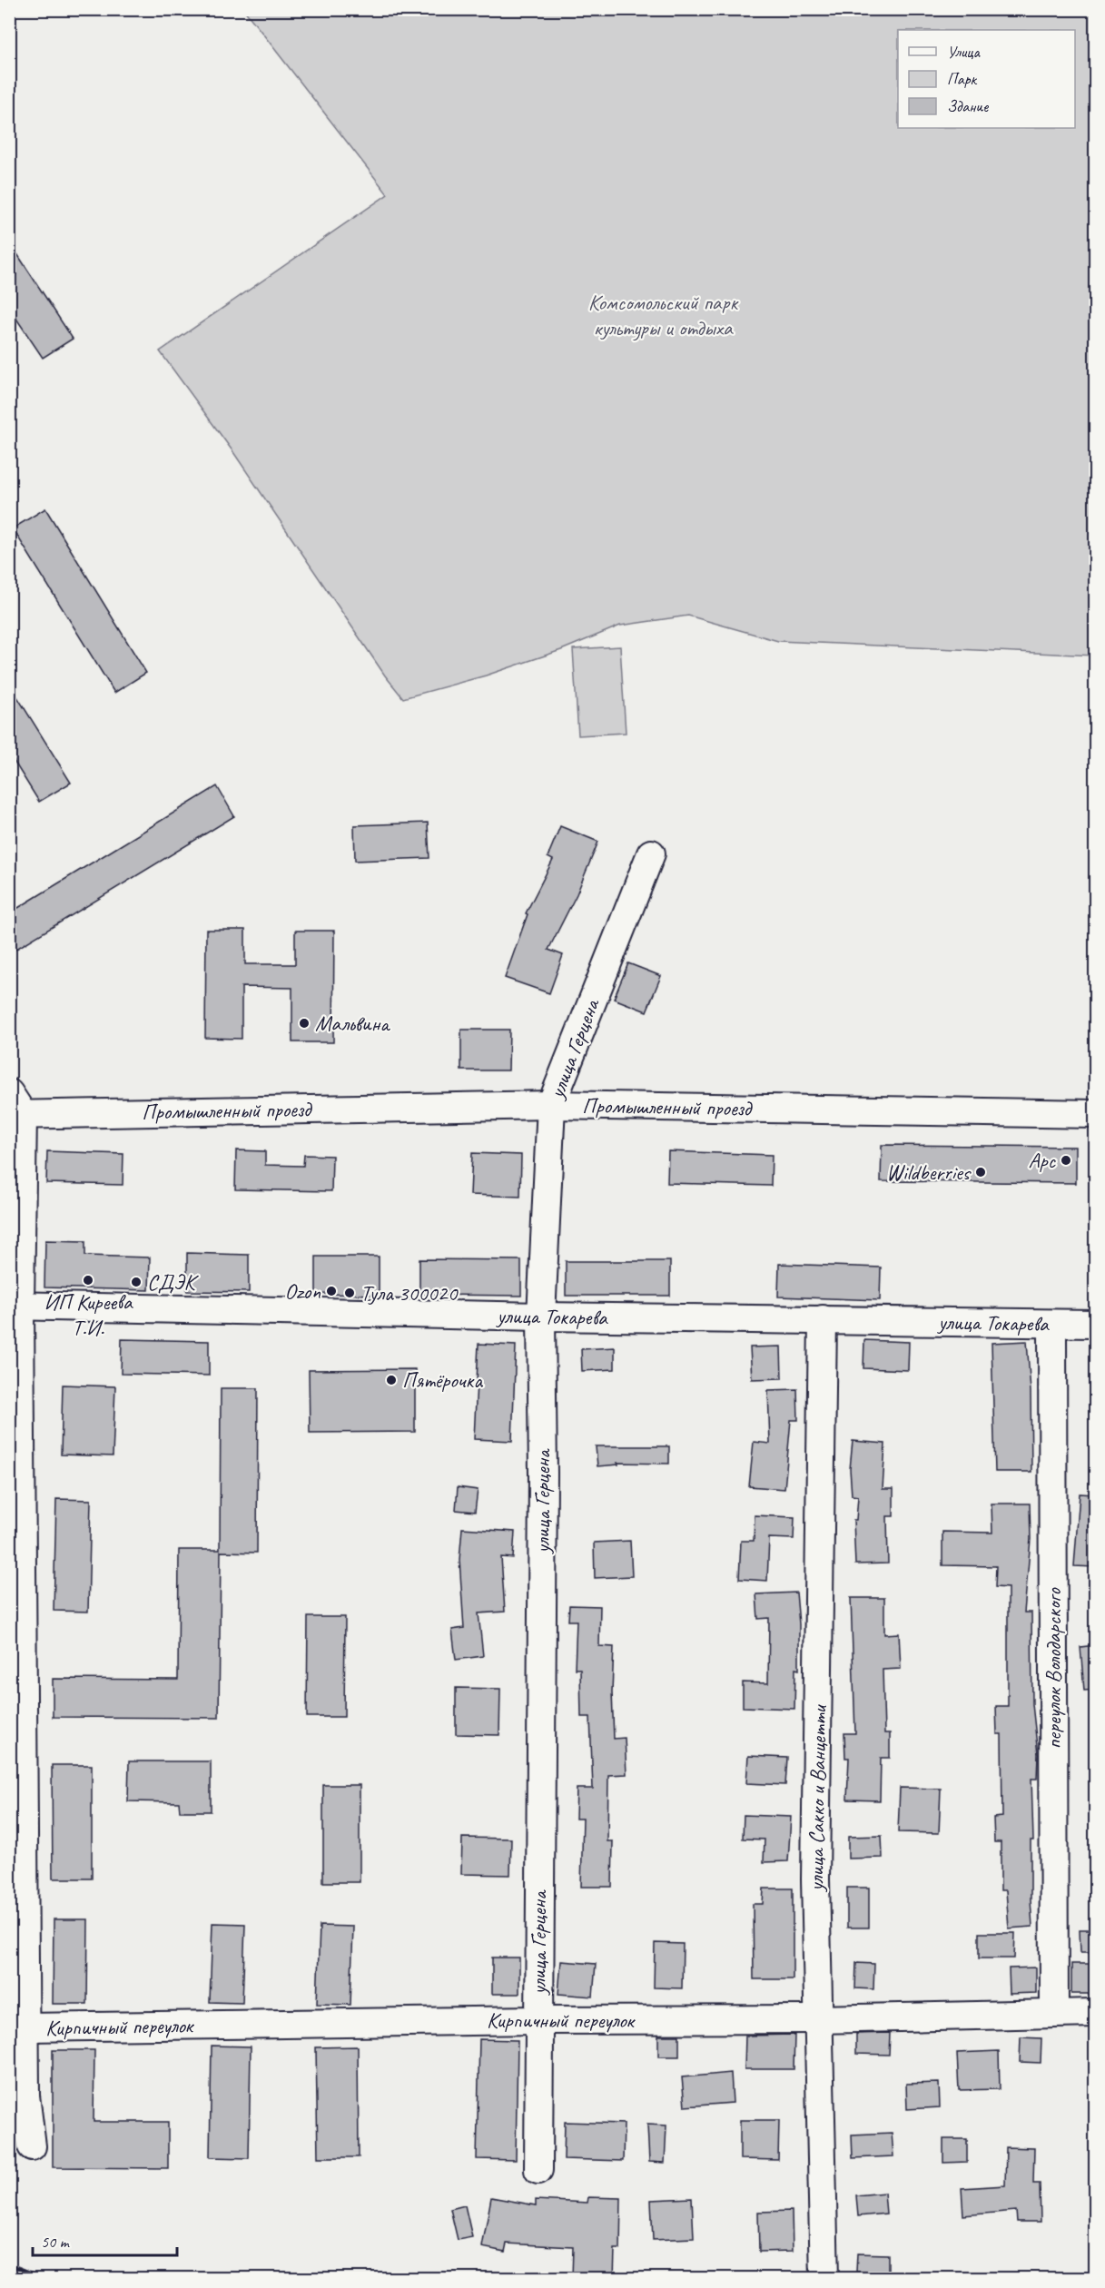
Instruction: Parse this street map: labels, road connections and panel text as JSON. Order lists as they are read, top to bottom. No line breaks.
{"streets":{"street":["улица Герцена","Промышленный проезд","улица Токарева","переулок Володарского","улица Сакко и Ванцетти","Кирпичный переулок"]},"crossings":[["улица Герцена","Промышленный проезд"],["улица Герцена","улица Токарева"],["улица Герцена","Кирпичный переулок"],["улица Токарева","переулок Володарского"],["улица Токарева","улица Сакко и Ванцетти"],["переулок Володарского","Кирпичный переулок"],["улица Сакко и Ванцетти","Кирпичный переулок"]],"parks":["Комсомольский парк культуры и отдыха"],"places":["Мальвина","Арс","Wildberries","ИП Киреева Т.И.","СДЭК","Ozon","Тула 300020","Пятёрочка"],"legend":["Улица","Парк","Здание"],"scale_bar":"50 m"}
